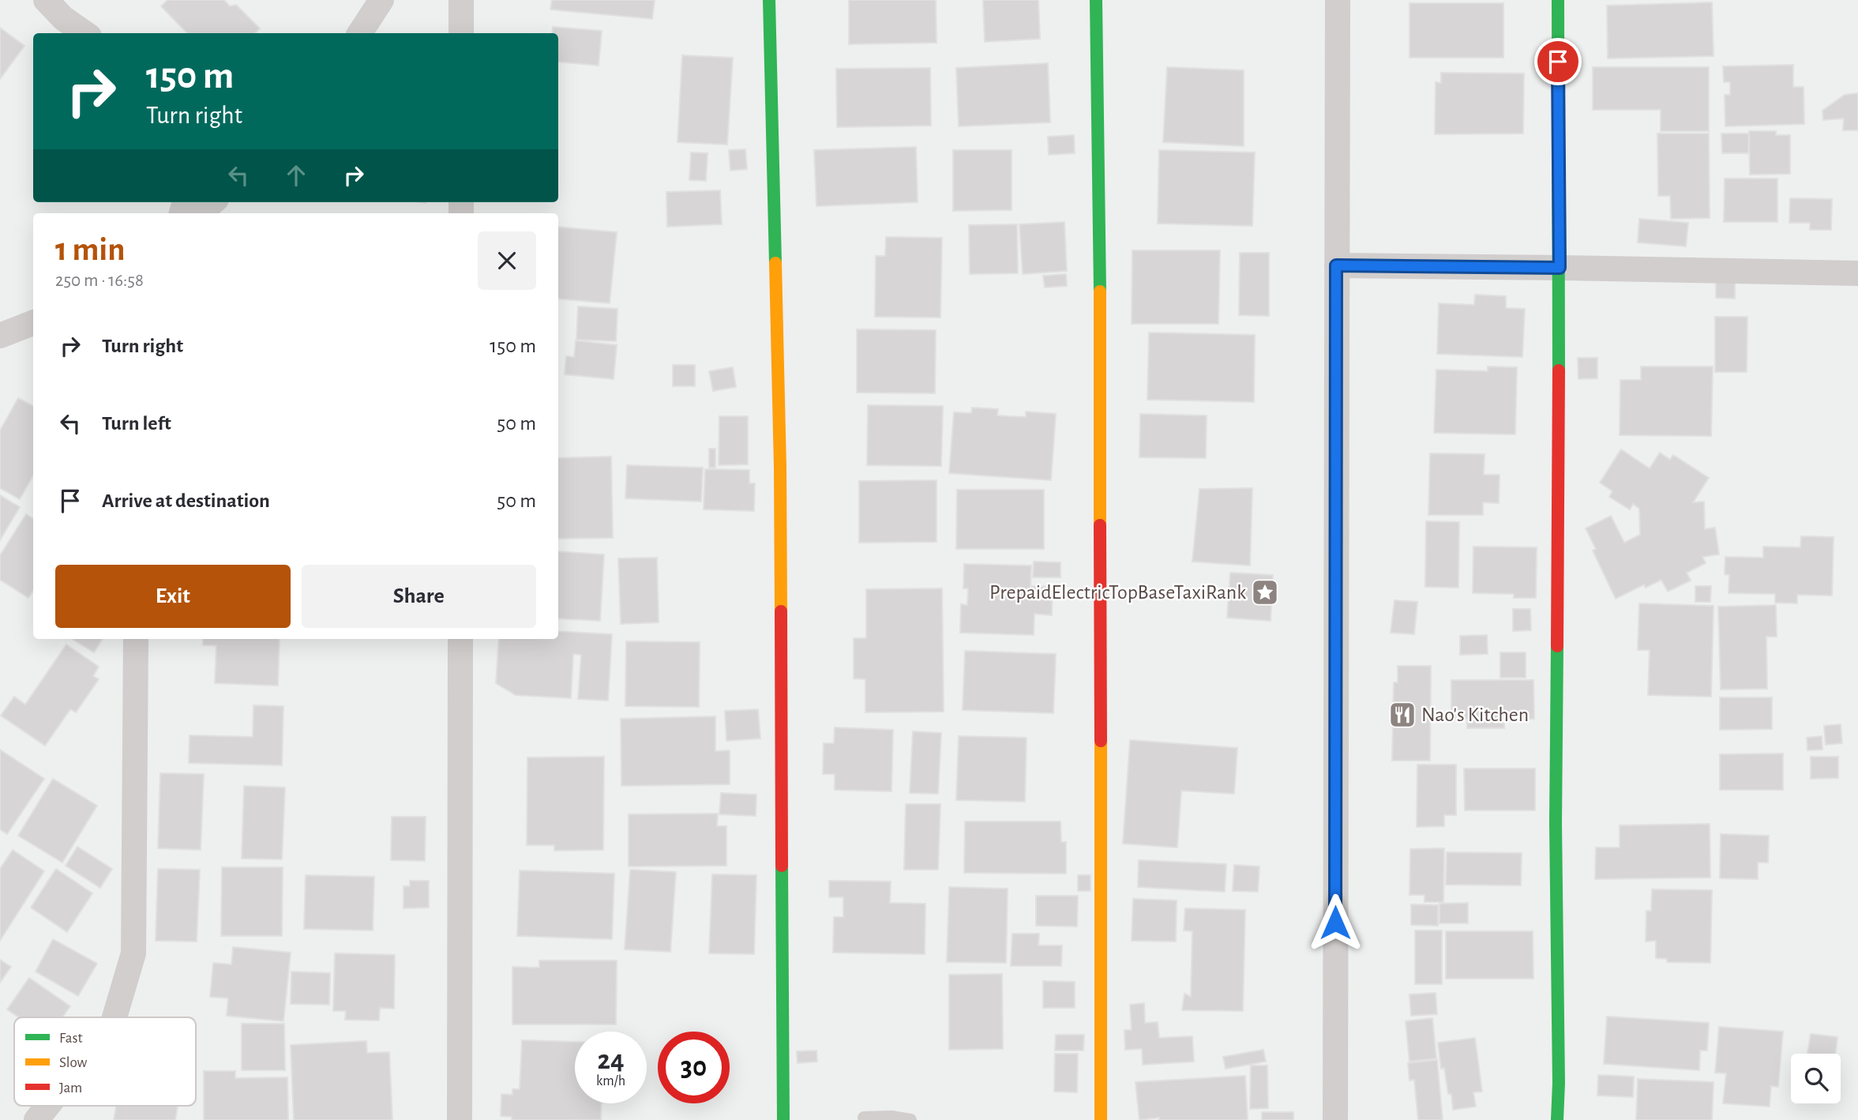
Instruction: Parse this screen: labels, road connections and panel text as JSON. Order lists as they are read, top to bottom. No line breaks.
{"places":{"place":["PrepaidElectricTopBaseTaxiRank"],"restaurant":["Nao's Kitchen"]},"legend":["Fast","Slow","Jam"],"page":{"turn":["150 m","Turn right"],"heading":["1 min","250 m · 16:58"],"list":[{"name":"Turn right","value":"150 m"},{"name":"Turn left","value":"50 m"},{"name":"Arrive at destination","value":"50 m"}],"buttons":["Exit","Share"],"speed":"24 km/h","limit":"30"}}
